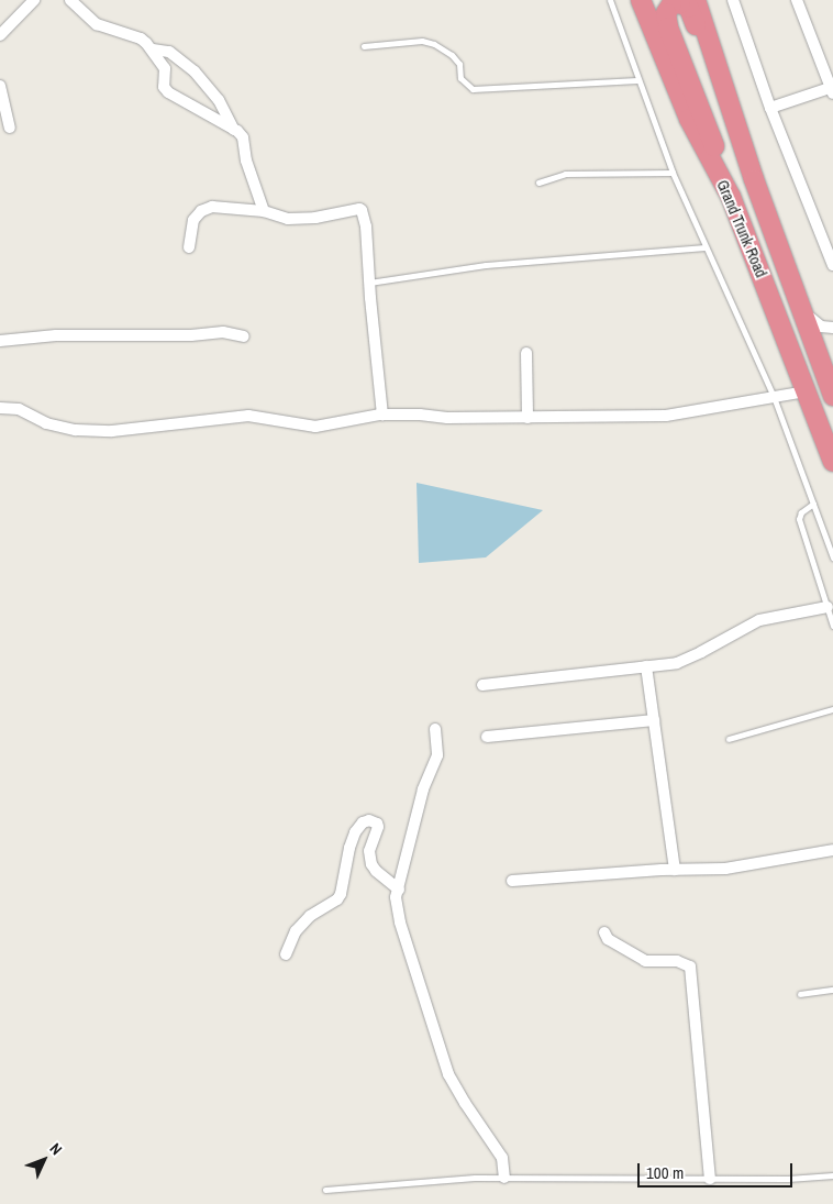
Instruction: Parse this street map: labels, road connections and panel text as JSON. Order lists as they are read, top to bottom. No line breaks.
{"streets":{"highway":["Grand Trunk Road"]},"scale_bar":"100 m","north":"top right"}
